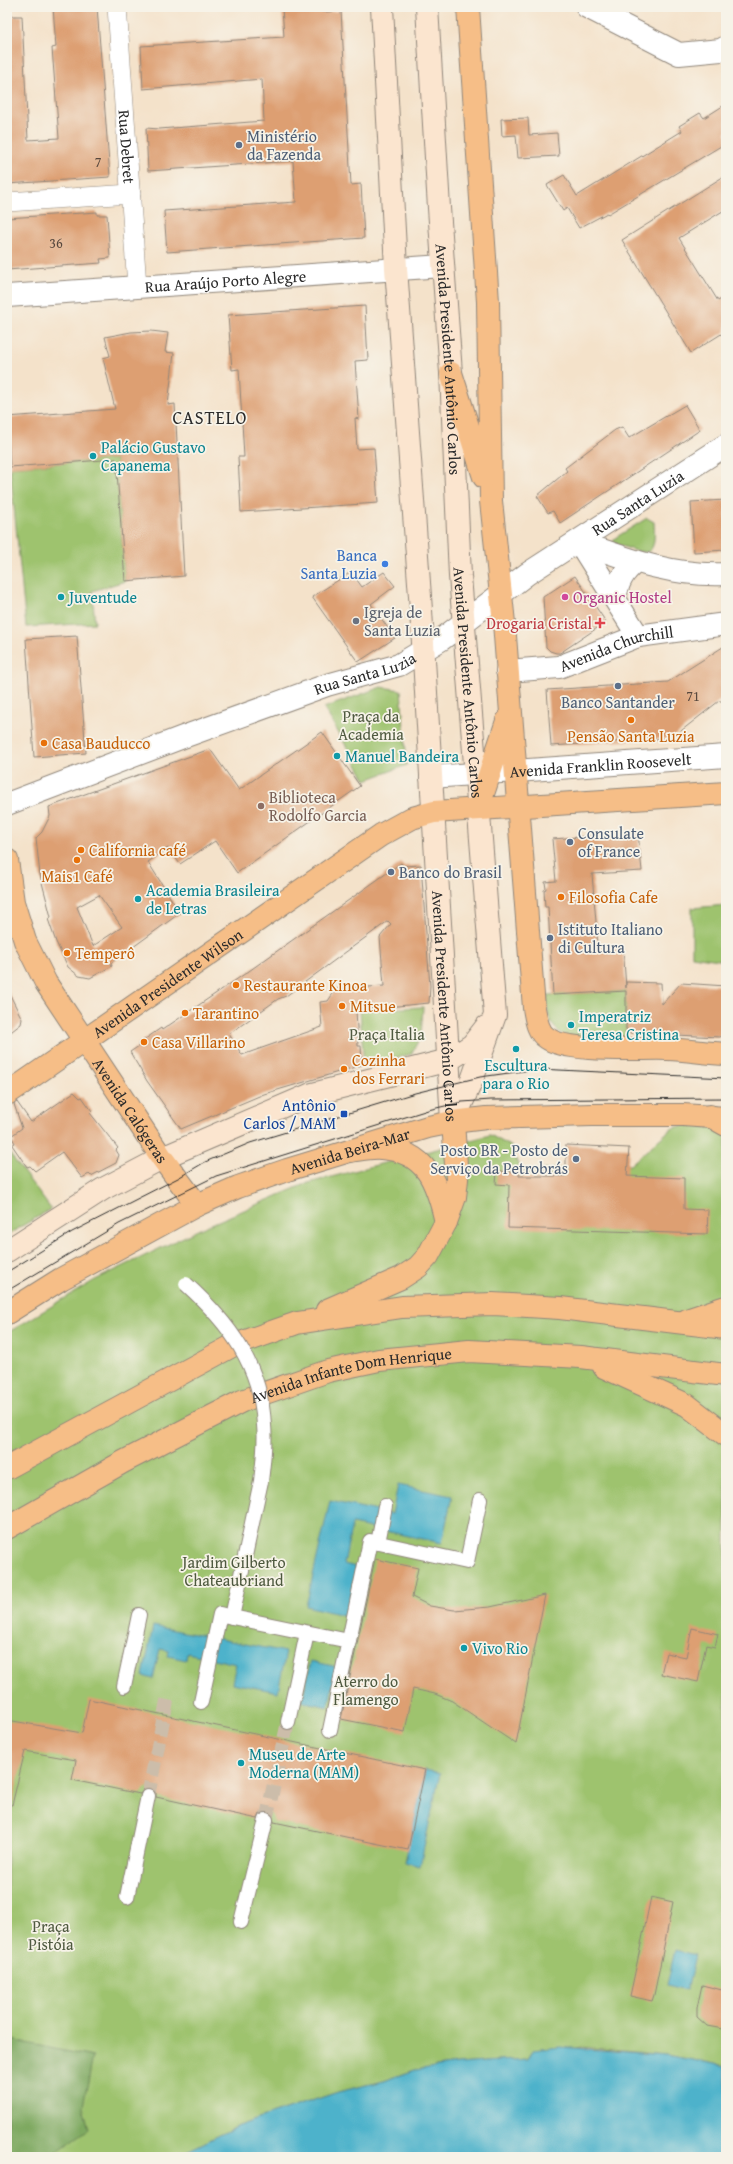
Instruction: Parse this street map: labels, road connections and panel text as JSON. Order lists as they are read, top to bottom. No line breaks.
{"streets":{"main road":["Avenida Presidente Antônio Carlos","Avenida Presidente Wilson","Avenida Calógeras","Avenida Beira-Mar","Avenida Infante Dom Henrique"],"street":["Rua Debret","Rua Araújo Porto Alegre","Rua Santa Luzia","Avenida Churchill","Avenida Franklin Roosevelt"]},"crossings":[["Rua Debret","Rua Araújo Porto Alegre"],["Rua Araújo Porto Alegre","Avenida Presidente Antônio Carlos"],["Avenida Presidente Antônio Carlos","Rua Santa Luzia"],["Avenida Presidente Antônio Carlos","Avenida Franklin Roosevelt"],["Avenida Presidente Antônio Carlos","Avenida Presidente Wilson"],["Avenida Presidente Antônio Carlos","Avenida Beira-Mar"],["Avenida Presidente Wilson","Avenida Calógeras"],["Avenida Calógeras","Avenida Beira-Mar"]],"districts":["CASTELO"],"parks":["Praça da Academia","Praça Italia","Jardim Gilberto Chateaubriand","Aterro do Flamengo","Praça Pistóia"],"places":{"other":["Ministério da Fazenda","Palácio Gustavo Capanema","Banca Santa Luzia","Juventude","Organic Hostel","Igreja de Santa Luzia","Banco Santander","Pensão Santa Luzia","Casa Bauducco","Manuel Bandeira","Biblioteca Rodolfo Garcia","Consulate of France","California café","Mais1 Café","Banco do Brasil","Filosofia Cafe","Academia Brasileira de Letras","Istituto Italiano di Cultura","Temperô","Restaurante Kinoa","Mitsue","Tarantino","Imperatriz Teresa Cristina","Casa Villarino","Escultura para o Rio","Cozinha dos Ferrari","Posto BR - Posto de Serviço da Petrobrás","Vivo Rio","Museu de Arte Moderna (MAM)"],"health":["Drogaria Cristal"],"transit":["Antônio Carlos / MAM"]},"house_numbers":["7","36","71"]}
